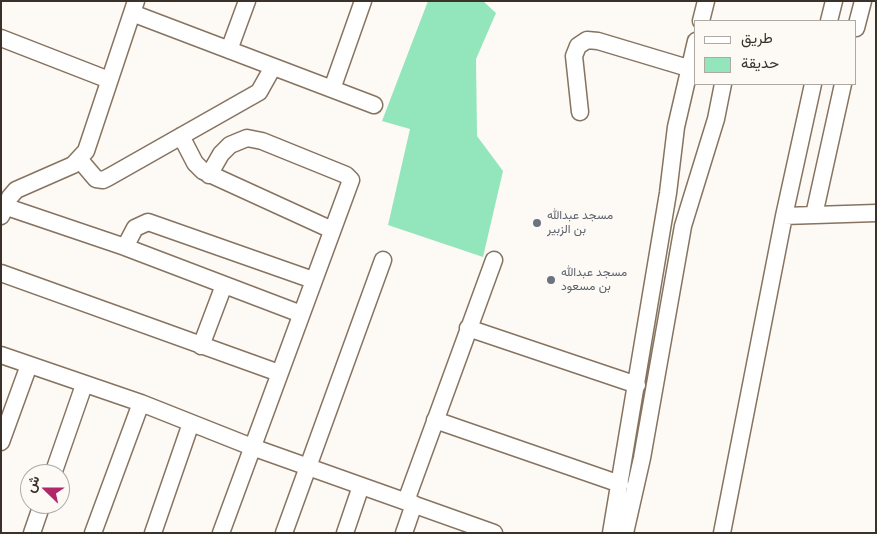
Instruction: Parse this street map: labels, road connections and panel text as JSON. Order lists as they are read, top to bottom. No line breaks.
{"places":["مسجد عبدالله بن الزبير","مسجد عبدالله بن مسعود"],"legend":["طريق","حديقة"],"north":"left"}
